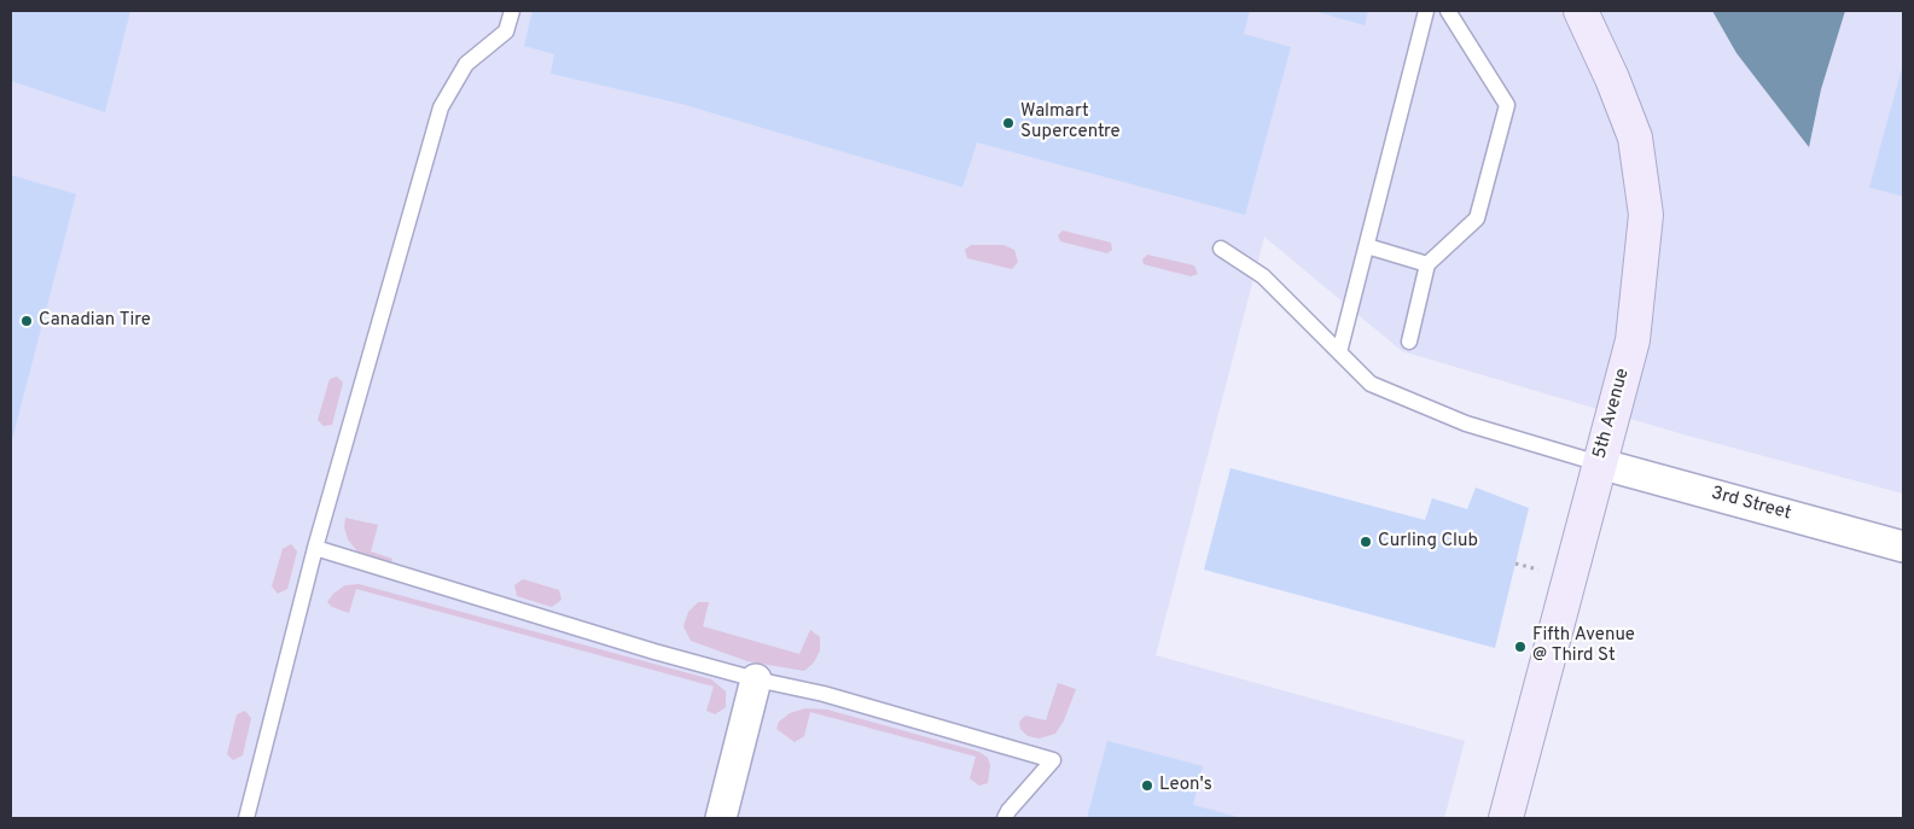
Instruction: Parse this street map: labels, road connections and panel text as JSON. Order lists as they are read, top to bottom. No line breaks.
{"streets":{"street":["5th Avenue","3rd Street"]},"crossings":[["5th Avenue","3rd Street"]],"places":["Walmart Supercentre","Canadian Tire","Curling Club","Fifth Avenue @ Third St","Leon's"]}
